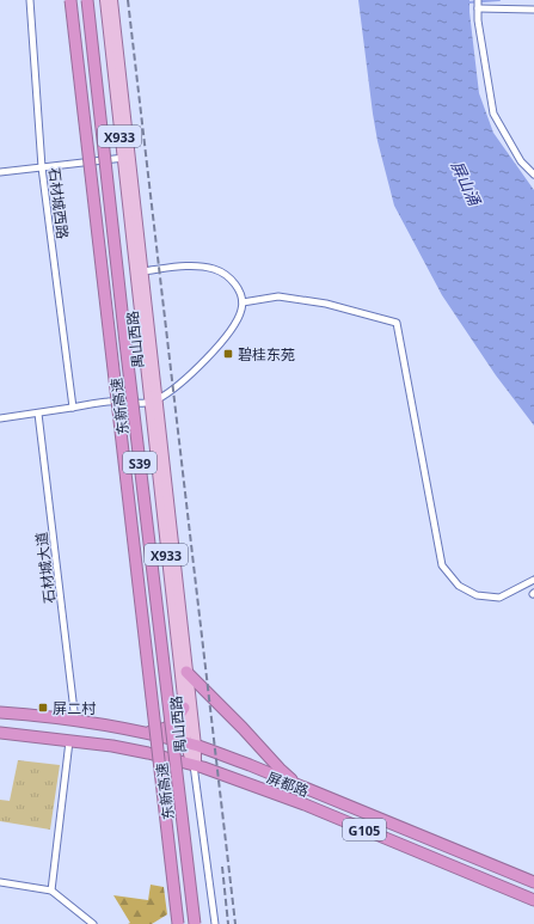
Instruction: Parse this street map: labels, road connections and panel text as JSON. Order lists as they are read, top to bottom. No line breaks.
{"streets":{"highway":["东新高速","S39","屏都路","G105"],"main road":["X933","禺山西路"],"street":["石材城西路","石材城大道"]},"crossings":[["禺山西路","屏都路"],["石材城大道","屏都路"]],"water":["屏山涌"],"places":{"transit":["碧桂东苑","屏二村"]}}
